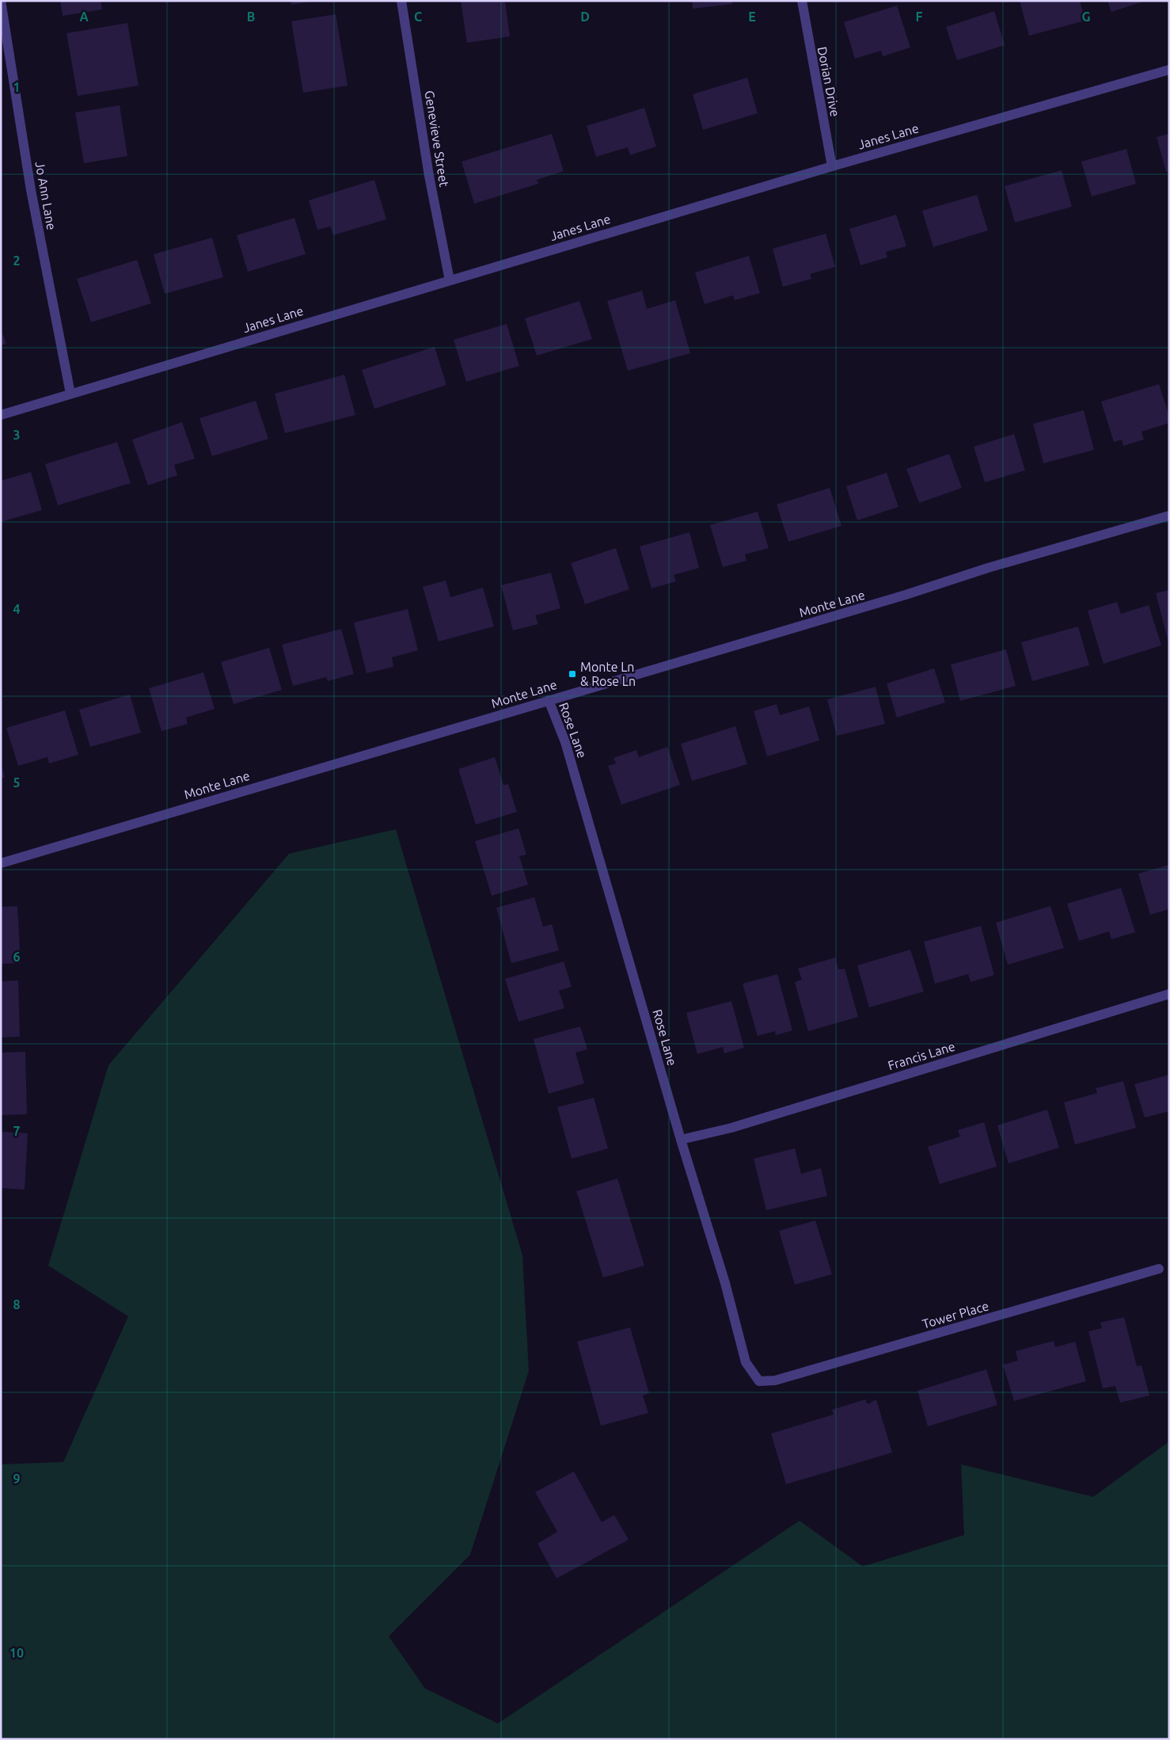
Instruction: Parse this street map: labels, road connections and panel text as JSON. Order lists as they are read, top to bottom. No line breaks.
{"streets":{"street":["Dorian Drive","Janes Lane","Genevieve Street","Jo Ann Lane","Monte Lane","Rose Lane","Francis Lane","Tower Place"]},"crossings":[["Dorian Drive","Janes Lane"],["Janes Lane","Genevieve Street"],["Janes Lane","Jo Ann Lane"],["Monte Lane","Rose Lane"],["Rose Lane","Francis Lane"],["Rose Lane","Tower Place"]],"places":{"transit":["Monte Ln & Rose Ln"]},"grid":{"columns":["A","B","C","D","E","F","G"],"rows":["1","2","3","4","5","6","7","8","9","10"]}}
